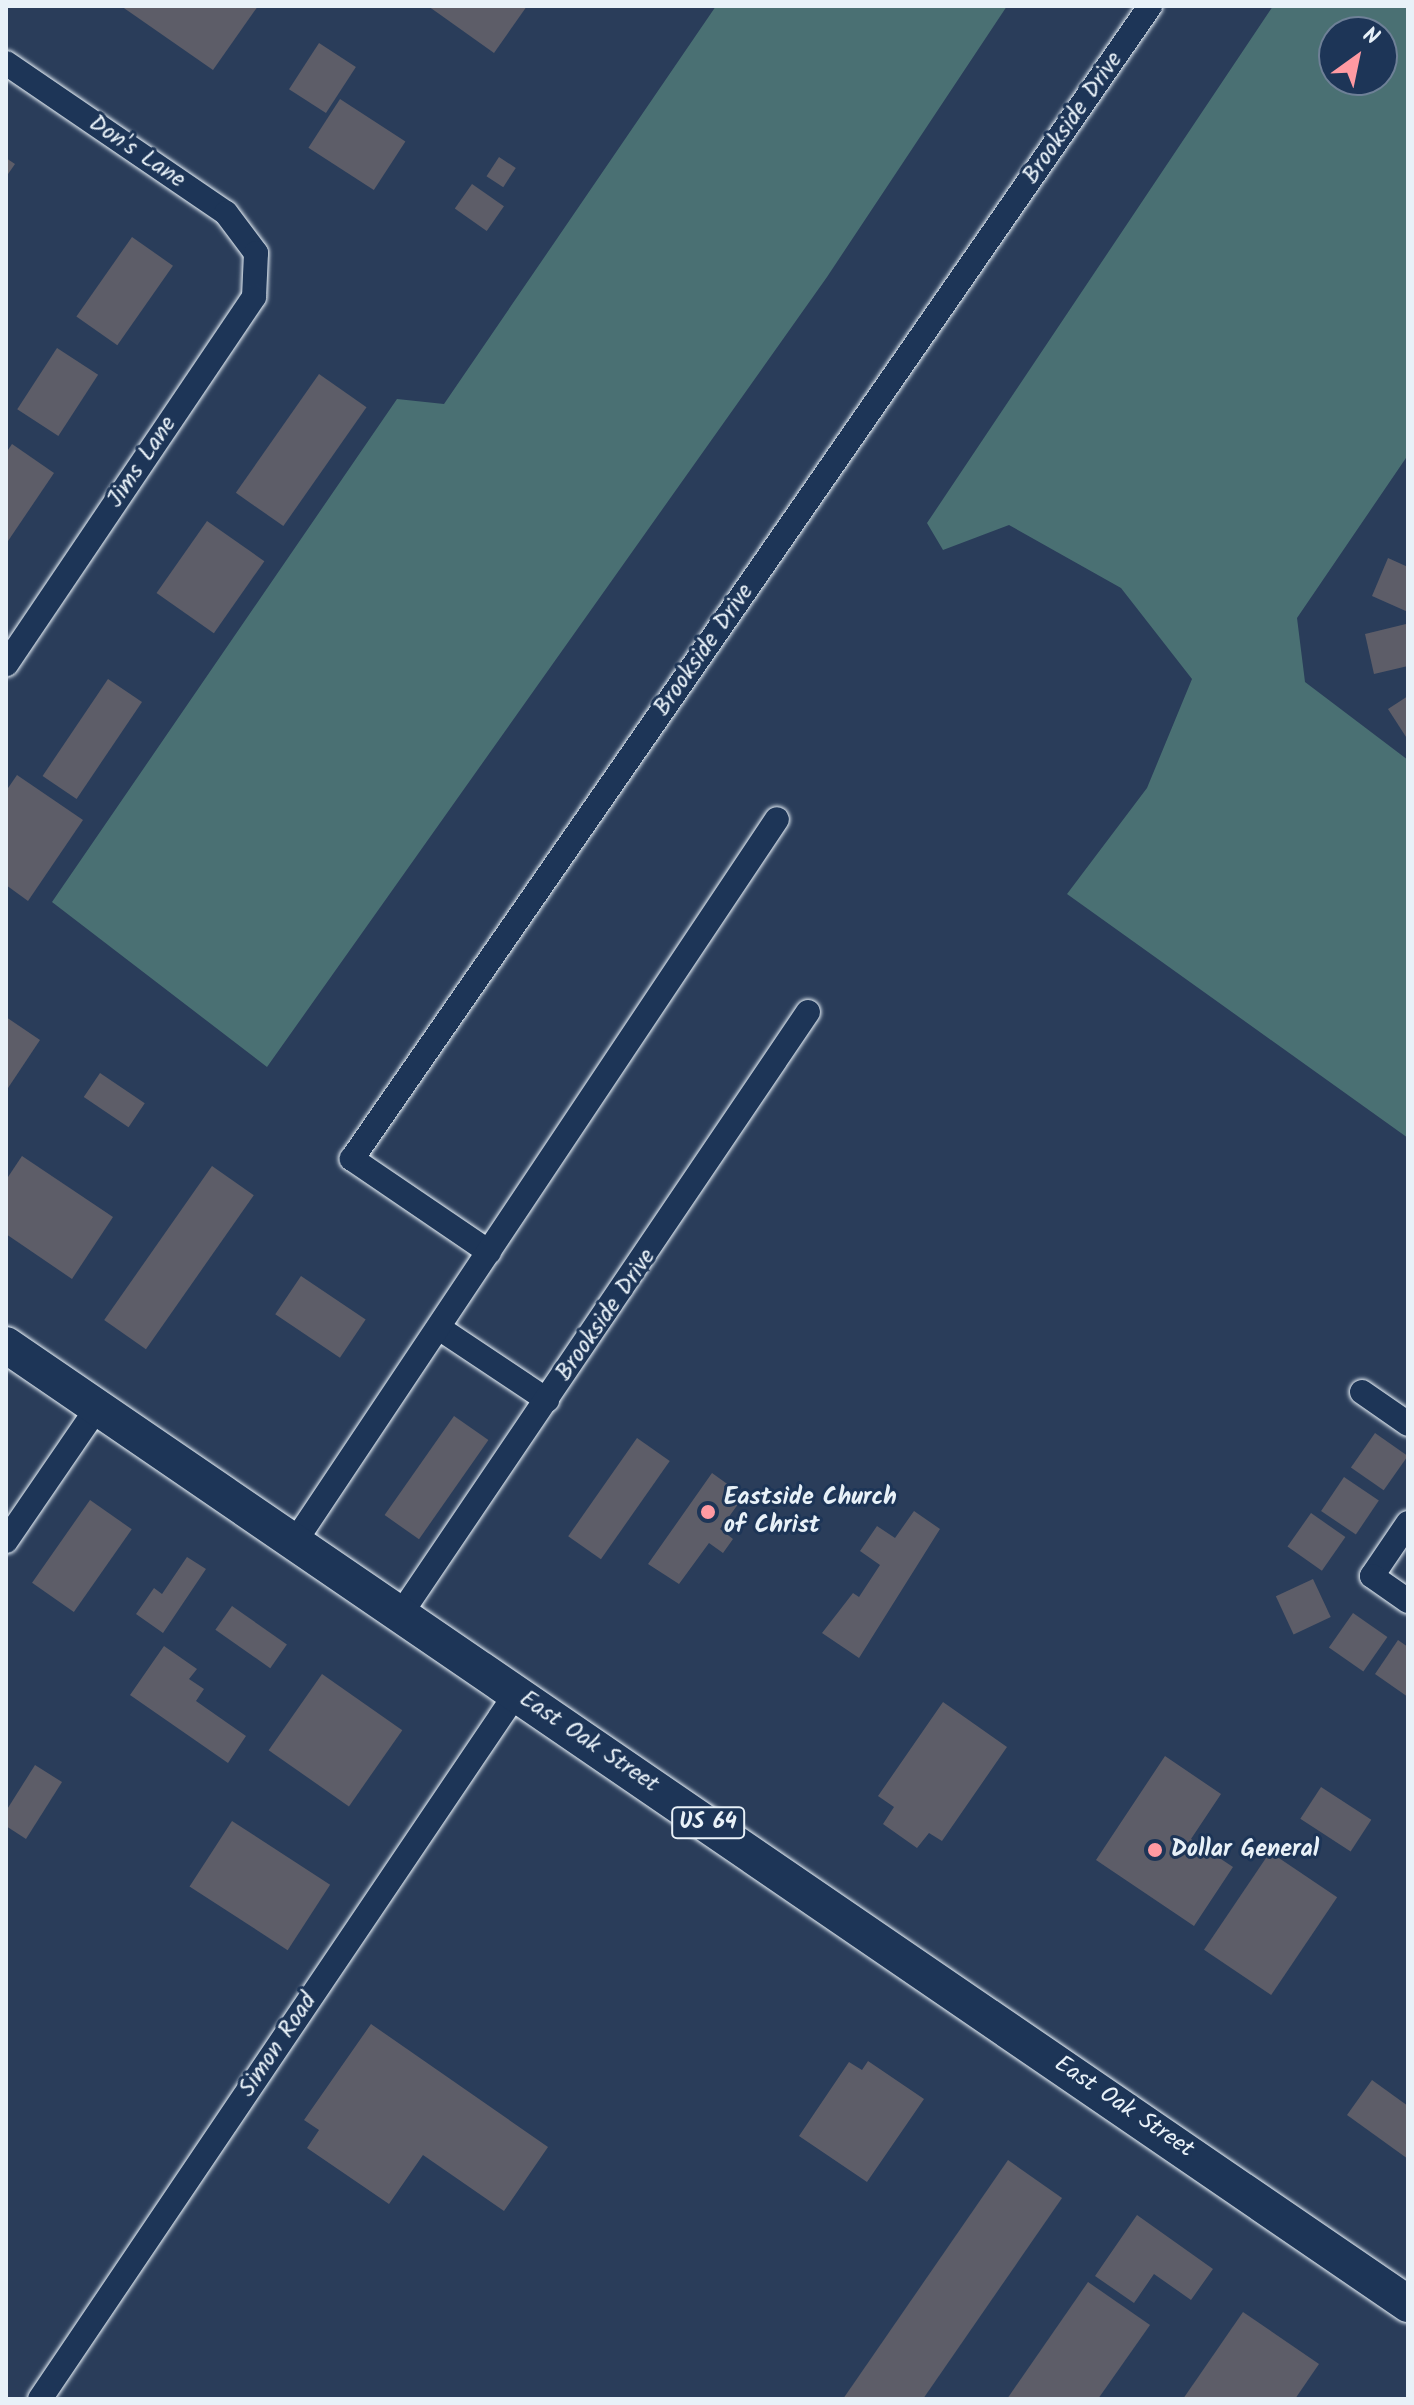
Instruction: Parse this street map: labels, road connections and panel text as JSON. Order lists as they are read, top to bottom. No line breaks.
{"streets":{"highway":["East Oak Street","US 64"],"street":["Brookside Drive","Don's Lane","Jims Lane","Simon Road"]},"crossings":[["Brookside Drive","East Oak Street"],["Don's Lane","Jims Lane"],["East Oak Street","Simon Road"]],"places":["Eastside Church of Christ","Dollar General"],"north":"top right"}
